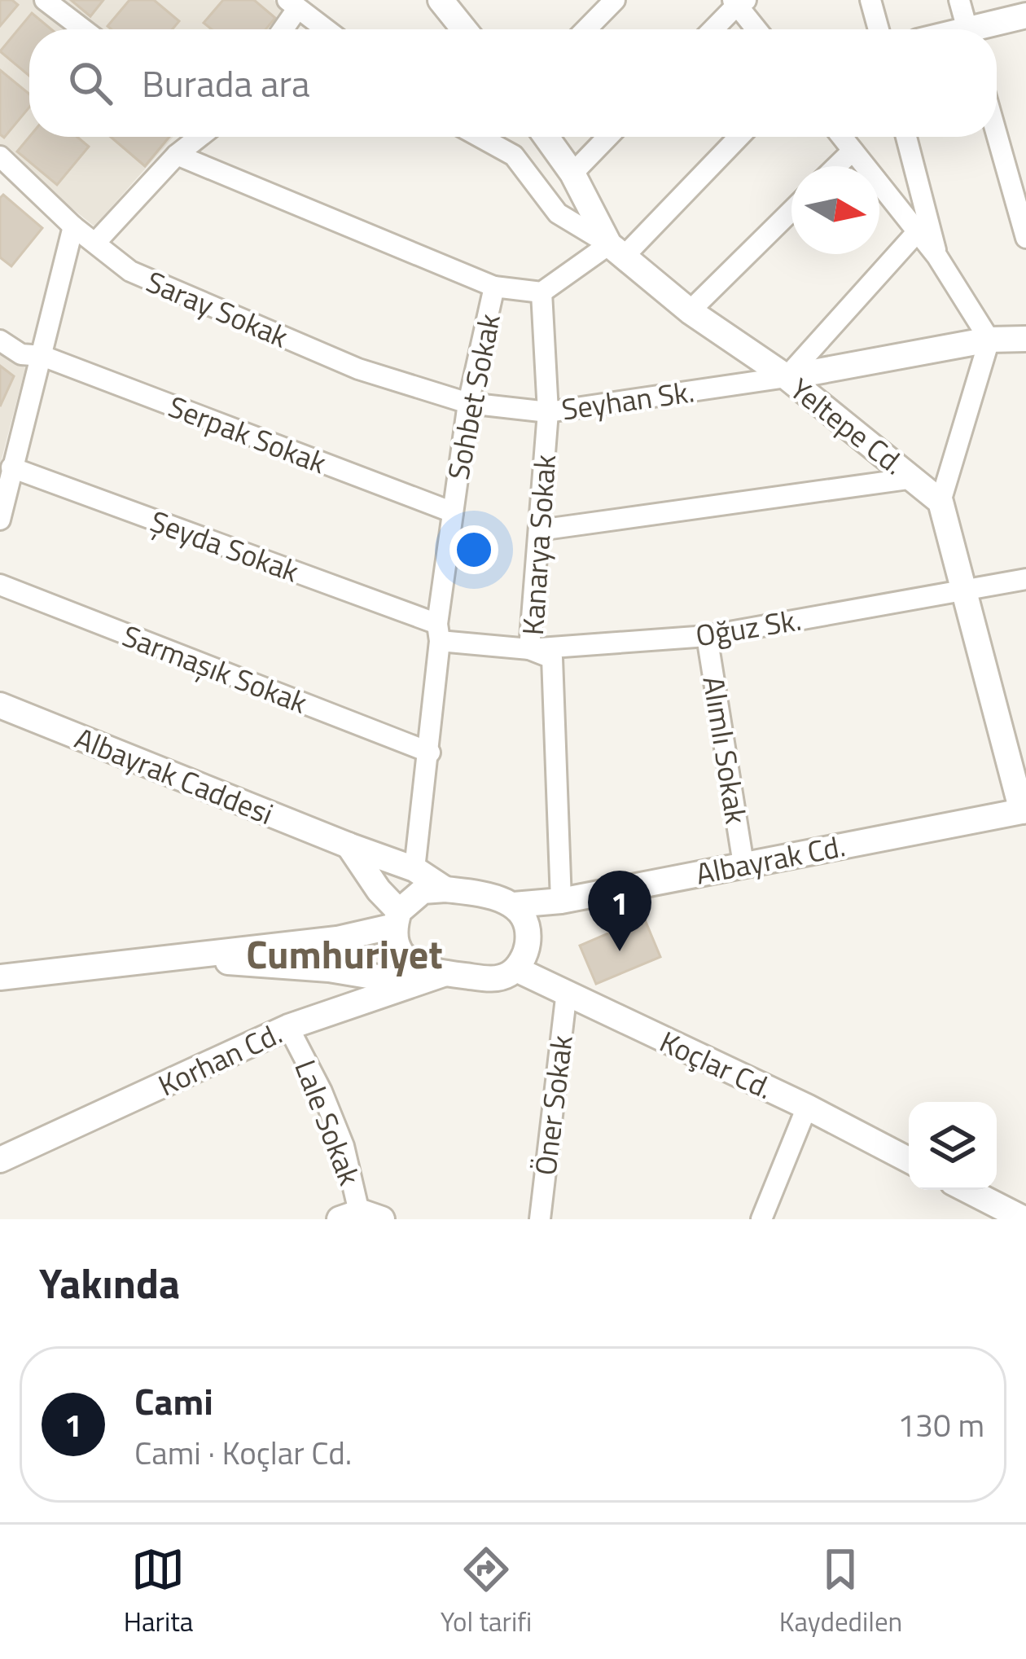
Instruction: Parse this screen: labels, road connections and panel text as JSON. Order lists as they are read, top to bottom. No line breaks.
{"streets":{"street":["Saray Sokak","Sohbet Sokak","Seyhan Sk.","Yeltepe Cd.","Serpak Sokak","Kanarya Sokak","Şeyda Sokak","Oğuz Sk.","Sarmaşık Sokak","Alımlı Sokak","Albayrak Caddesi","Albayrak Cd.","Korhan Cd.","Koçlar Cd.","Öner Sokak","Lale Sokak"]},"crossings":[["Saray Sokak","Sohbet Sokak"],["Saray Sokak","Seyhan Sk."],["Sohbet Sokak","Seyhan Sk."],["Sohbet Sokak","Yeltepe Cd."],["Sohbet Sokak","Serpak Sokak"],["Sohbet Sokak","Kanarya Sokak"],["Sohbet Sokak","Şeyda Sokak"],["Sohbet Sokak","Sarmaşık Sokak"],["Sohbet Sokak","Albayrak Caddesi"],["Seyhan Sk.","Yeltepe Cd."],["Seyhan Sk.","Kanarya Sokak"],["Kanarya Sokak","Şeyda Sokak"],["Kanarya Sokak","Oğuz Sk."],["Kanarya Sokak","Albayrak Cd."],["Şeyda Sokak","Oğuz Sk."],["Oğuz Sk.","Alımlı Sokak"],["Alımlı Sokak","Albayrak Cd."],["Albayrak Caddesi","Albayrak Cd."],["Albayrak Caddesi","Korhan Cd."],["Albayrak Caddesi","Koçlar Cd."],["Albayrak Cd.","Korhan Cd."],["Albayrak Cd.","Koçlar Cd."],["Korhan Cd.","Koçlar Cd."],["Korhan Cd.","Lale Sokak"],["Koçlar Cd.","Öner Sokak"]],"districts":["Cumhuriyet"],"north":"right","page":{"search":"Burada ara","pins":"1","heading":"Yakında","list":[{"mark":"1","name":"Cami","note":"Cami · Koçlar Cd.","value":"130 m"}],"nav":["Harita","Yol tarifi","Kaydedilen"]}}
